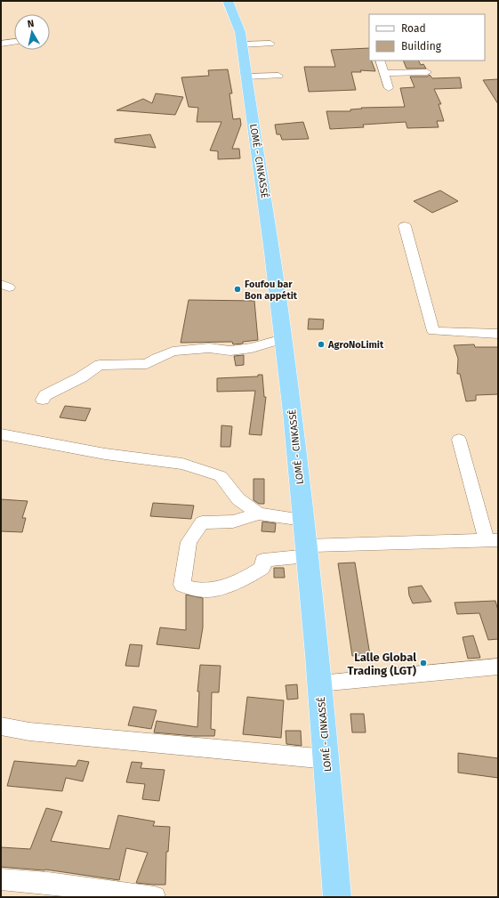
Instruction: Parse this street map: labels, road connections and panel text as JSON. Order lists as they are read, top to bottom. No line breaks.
{"streets":{"highway":["LOMÉ - CINKASSÉ"]},"places":["Foufou bar Bon appétit","AgroNoLimit","Lalle Global Trading (LGT)"],"legend":["Road","Building"],"north":"top"}
